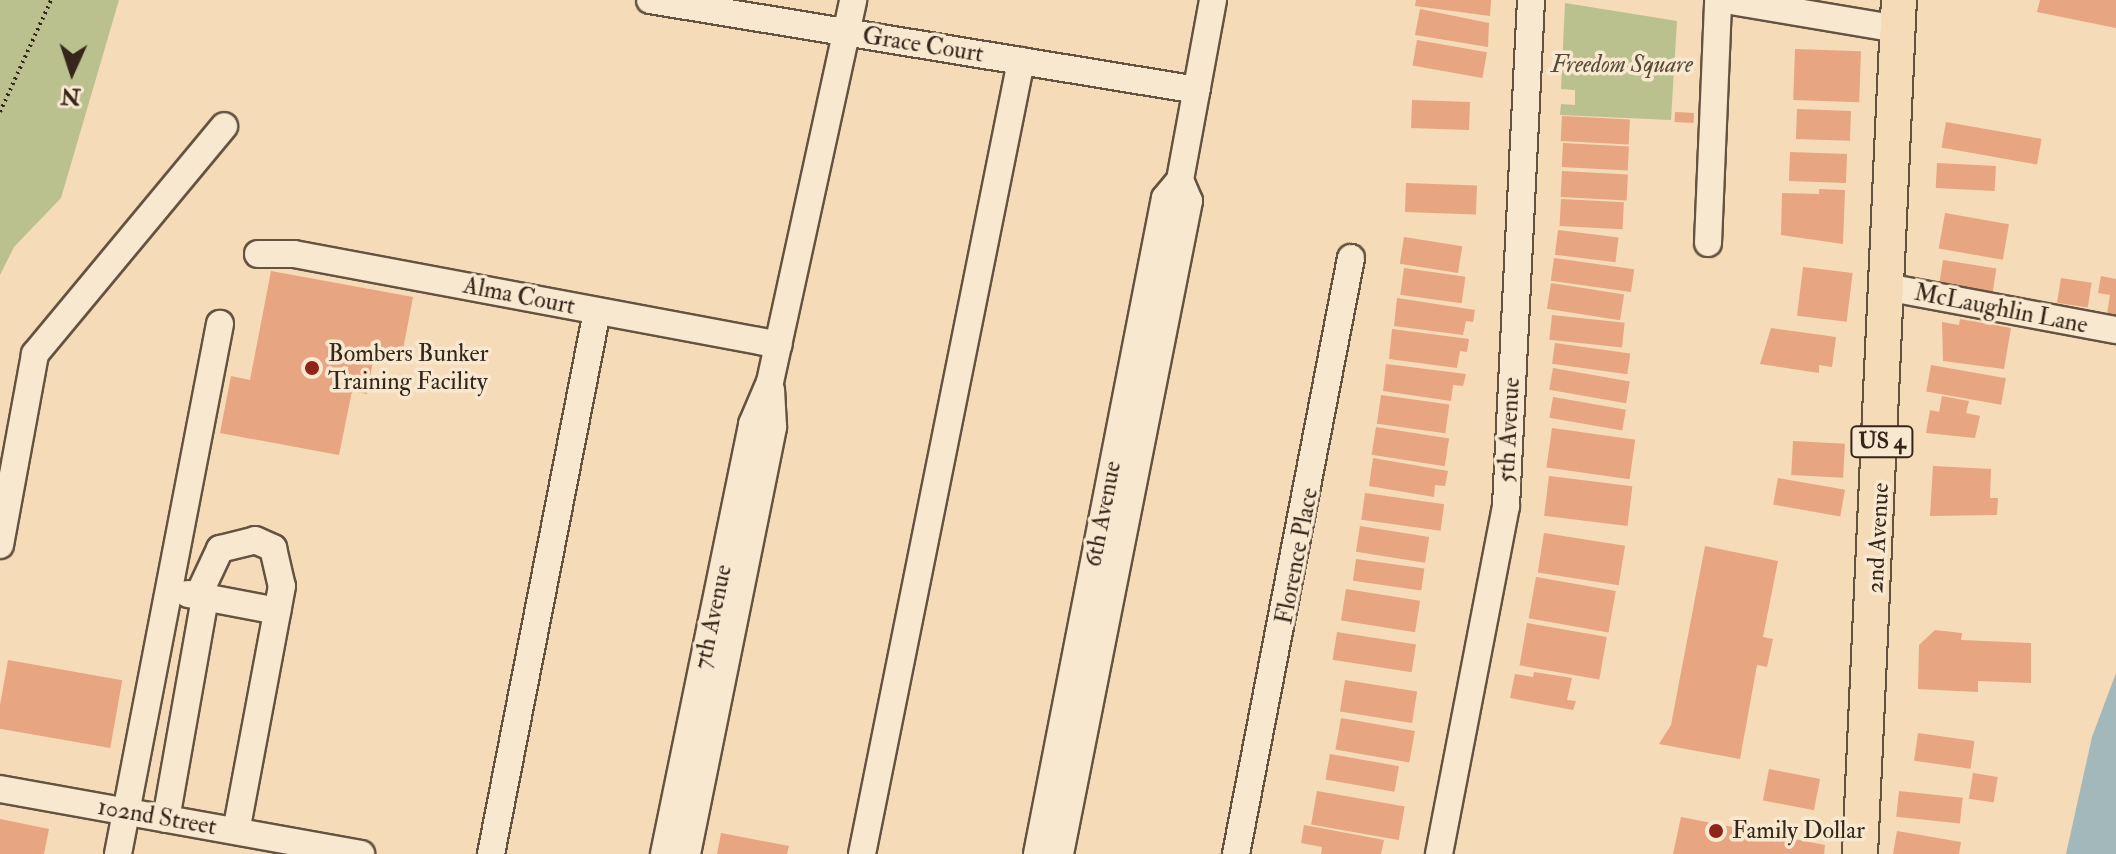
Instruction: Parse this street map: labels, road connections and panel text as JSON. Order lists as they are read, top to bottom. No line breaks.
{"streets":{"main road":["US 4","2nd Avenue"],"street":["Grace Court","Alma Court","McLaughlin Lane","5th Avenue","6th Avenue","Florence Place","7th Avenue","102nd Street"]},"crossings":[["Grace Court","6th Avenue"],["Grace Court","7th Avenue"],["Alma Court","7th Avenue"],["McLaughlin Lane","2nd Avenue"]],"parks":["Freedom Square"],"places":["Bombers Bunker Training Facility","Family Dollar"],"north":"bottom"}
